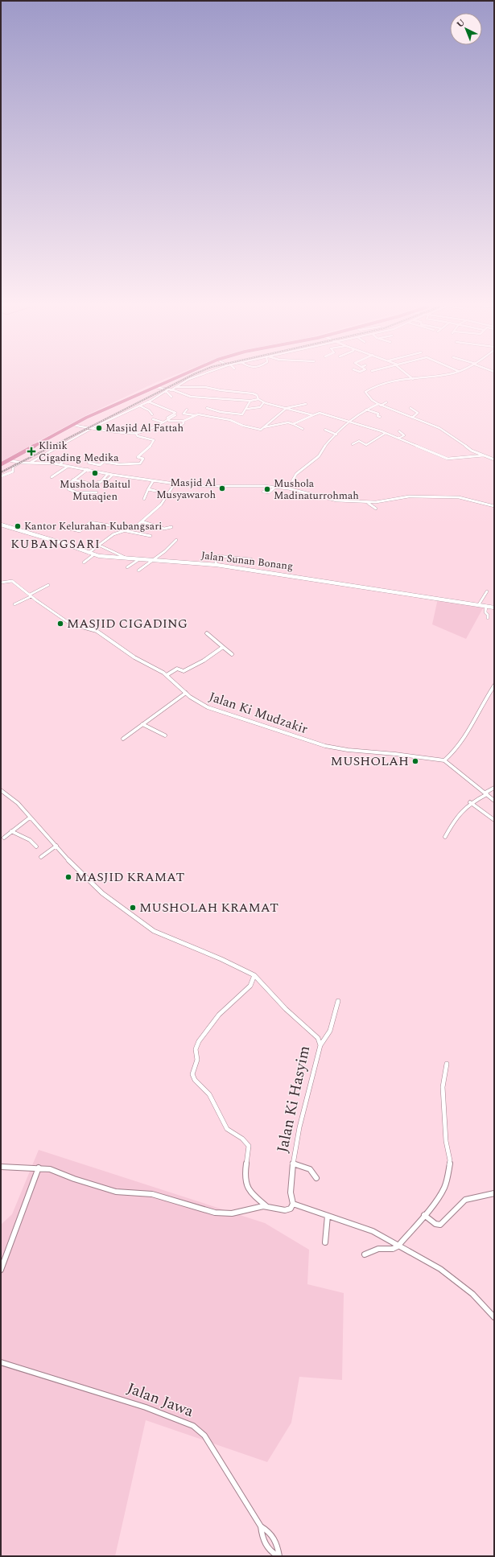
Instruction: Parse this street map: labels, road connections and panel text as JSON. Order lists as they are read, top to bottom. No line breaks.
{"streets":{"street":["Jalan Sunan Bonang","Jalan Ki Mudzakir","Jalan Ki Hasyim","Jalan Jawa"]},"districts":["KUBANGSARI"],"places":{"other":["Masjid Al Fattah","Mushola Baitul Mutaqien","Masjid Al Musyawaroh","Mushola Madinaturrohmah","Kantor Kelurahan Kubangsari","MASJID CIGADING","MUSHOLAH","MASJID KRAMAT","MUSHOLAH KRAMAT"],"health":["Klinik Cigading Medika"]},"north":"top left"}
